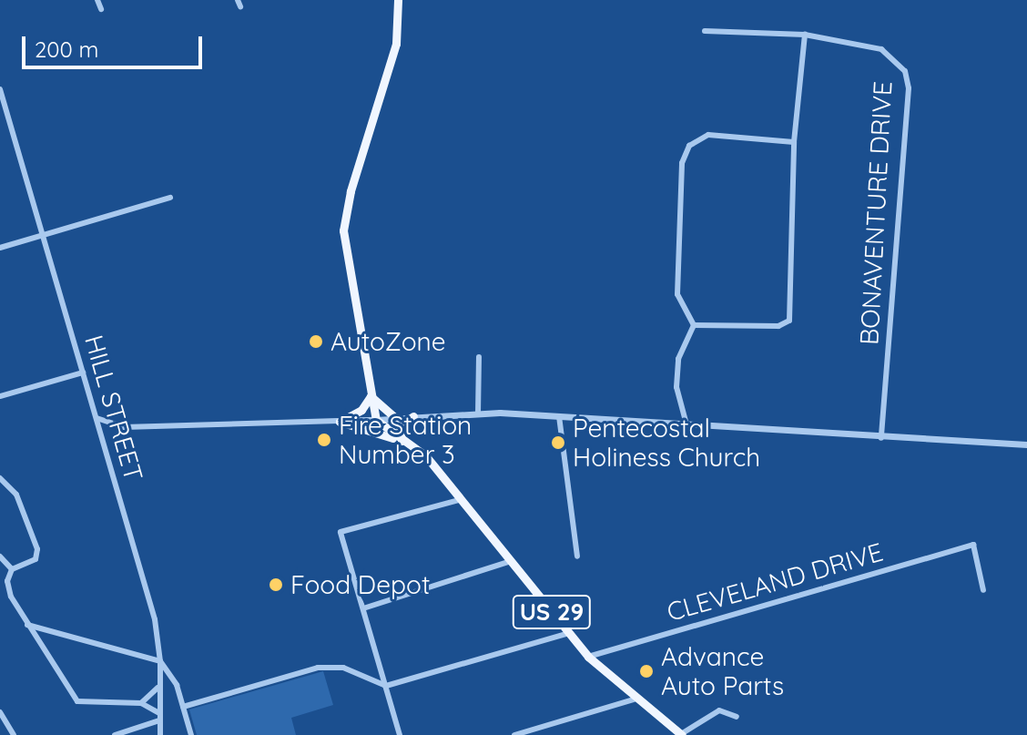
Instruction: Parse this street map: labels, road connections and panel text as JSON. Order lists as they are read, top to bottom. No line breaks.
{"streets":{"main road":["US 29"],"street":["BONAVENTURE DRIVE","HILL STREET","CLEVELAND DRIVE"]},"crossings":[["CLEVELAND DRIVE","US 29"]],"places":["AutoZone","Fire Station Number 3","Pentecostal Holiness Church","Food Depot","Advance Auto Parts"],"scale_bar":"200 m"}
